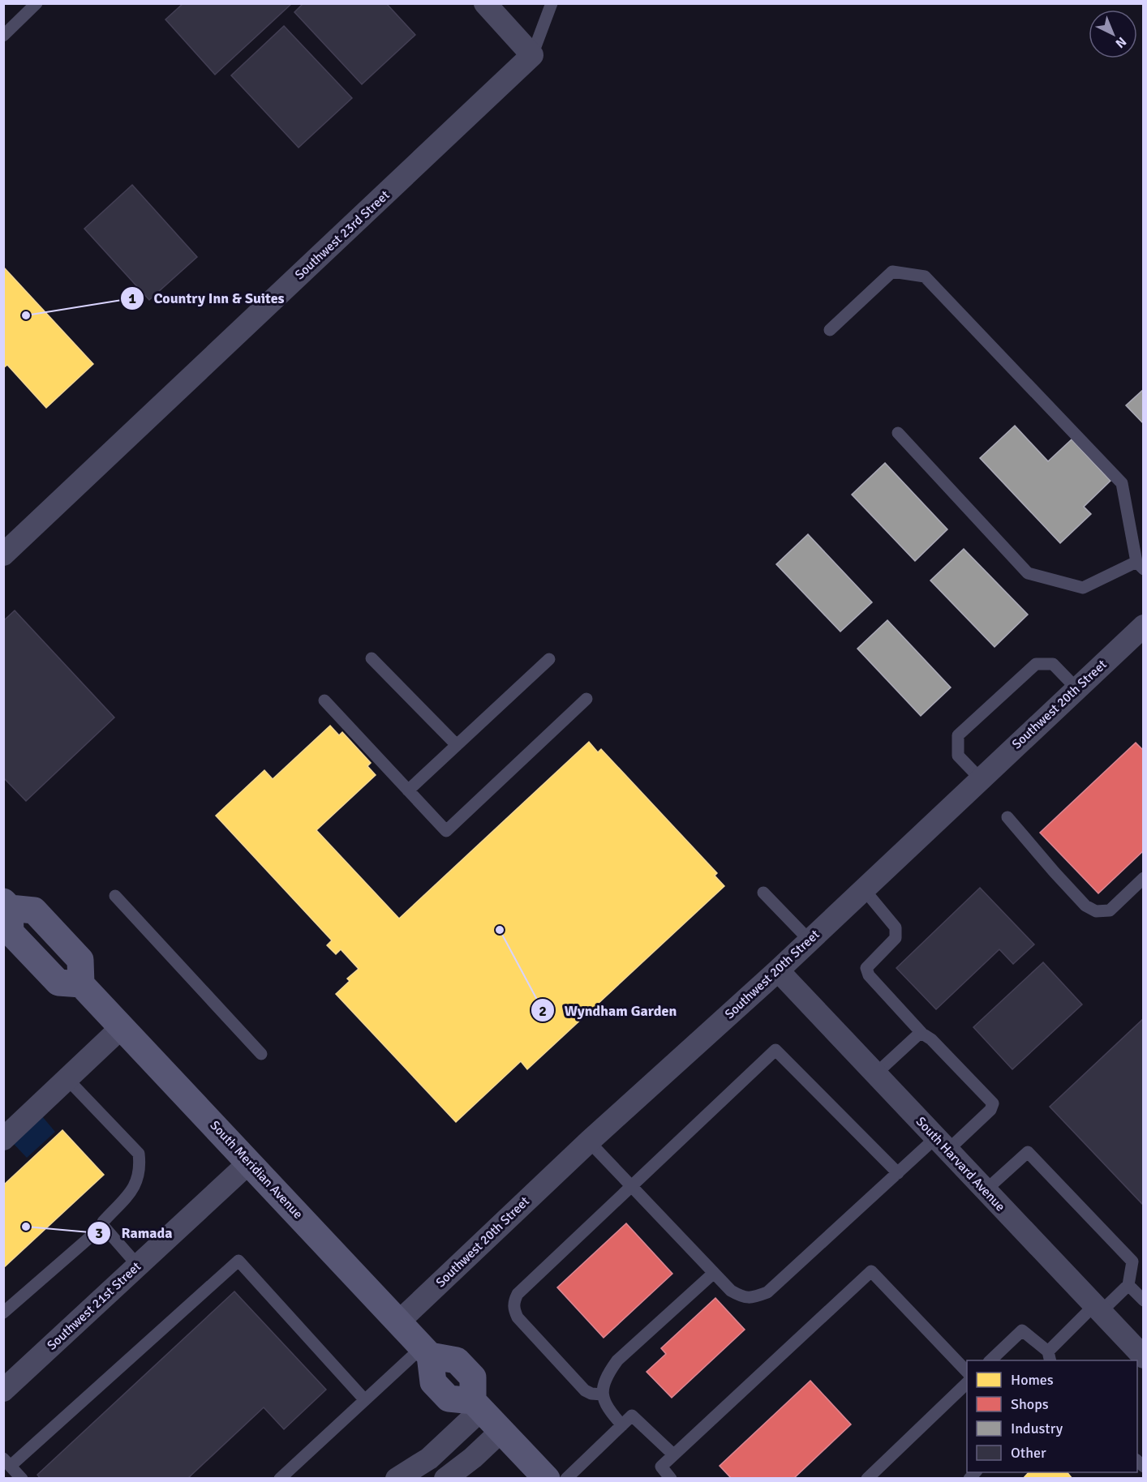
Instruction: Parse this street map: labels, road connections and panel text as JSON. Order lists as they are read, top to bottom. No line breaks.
{"streets":{"main road":["South Meridian Avenue"],"street":["Southwest 23rd Street","Southwest 20th Street","South Harvard Avenue","Southwest 21st Street"]},"crossings":[["Southwest 20th Street","South Harvard Avenue"],["Southwest 20th Street","South Meridian Avenue"],["South Meridian Avenue","Southwest 21st Street"]],"places":["Country Inn & Suites","Wyndham Garden","Ramada"],"legend":["Homes","Shops","Industry","Other"],"north":"bottom right"}
